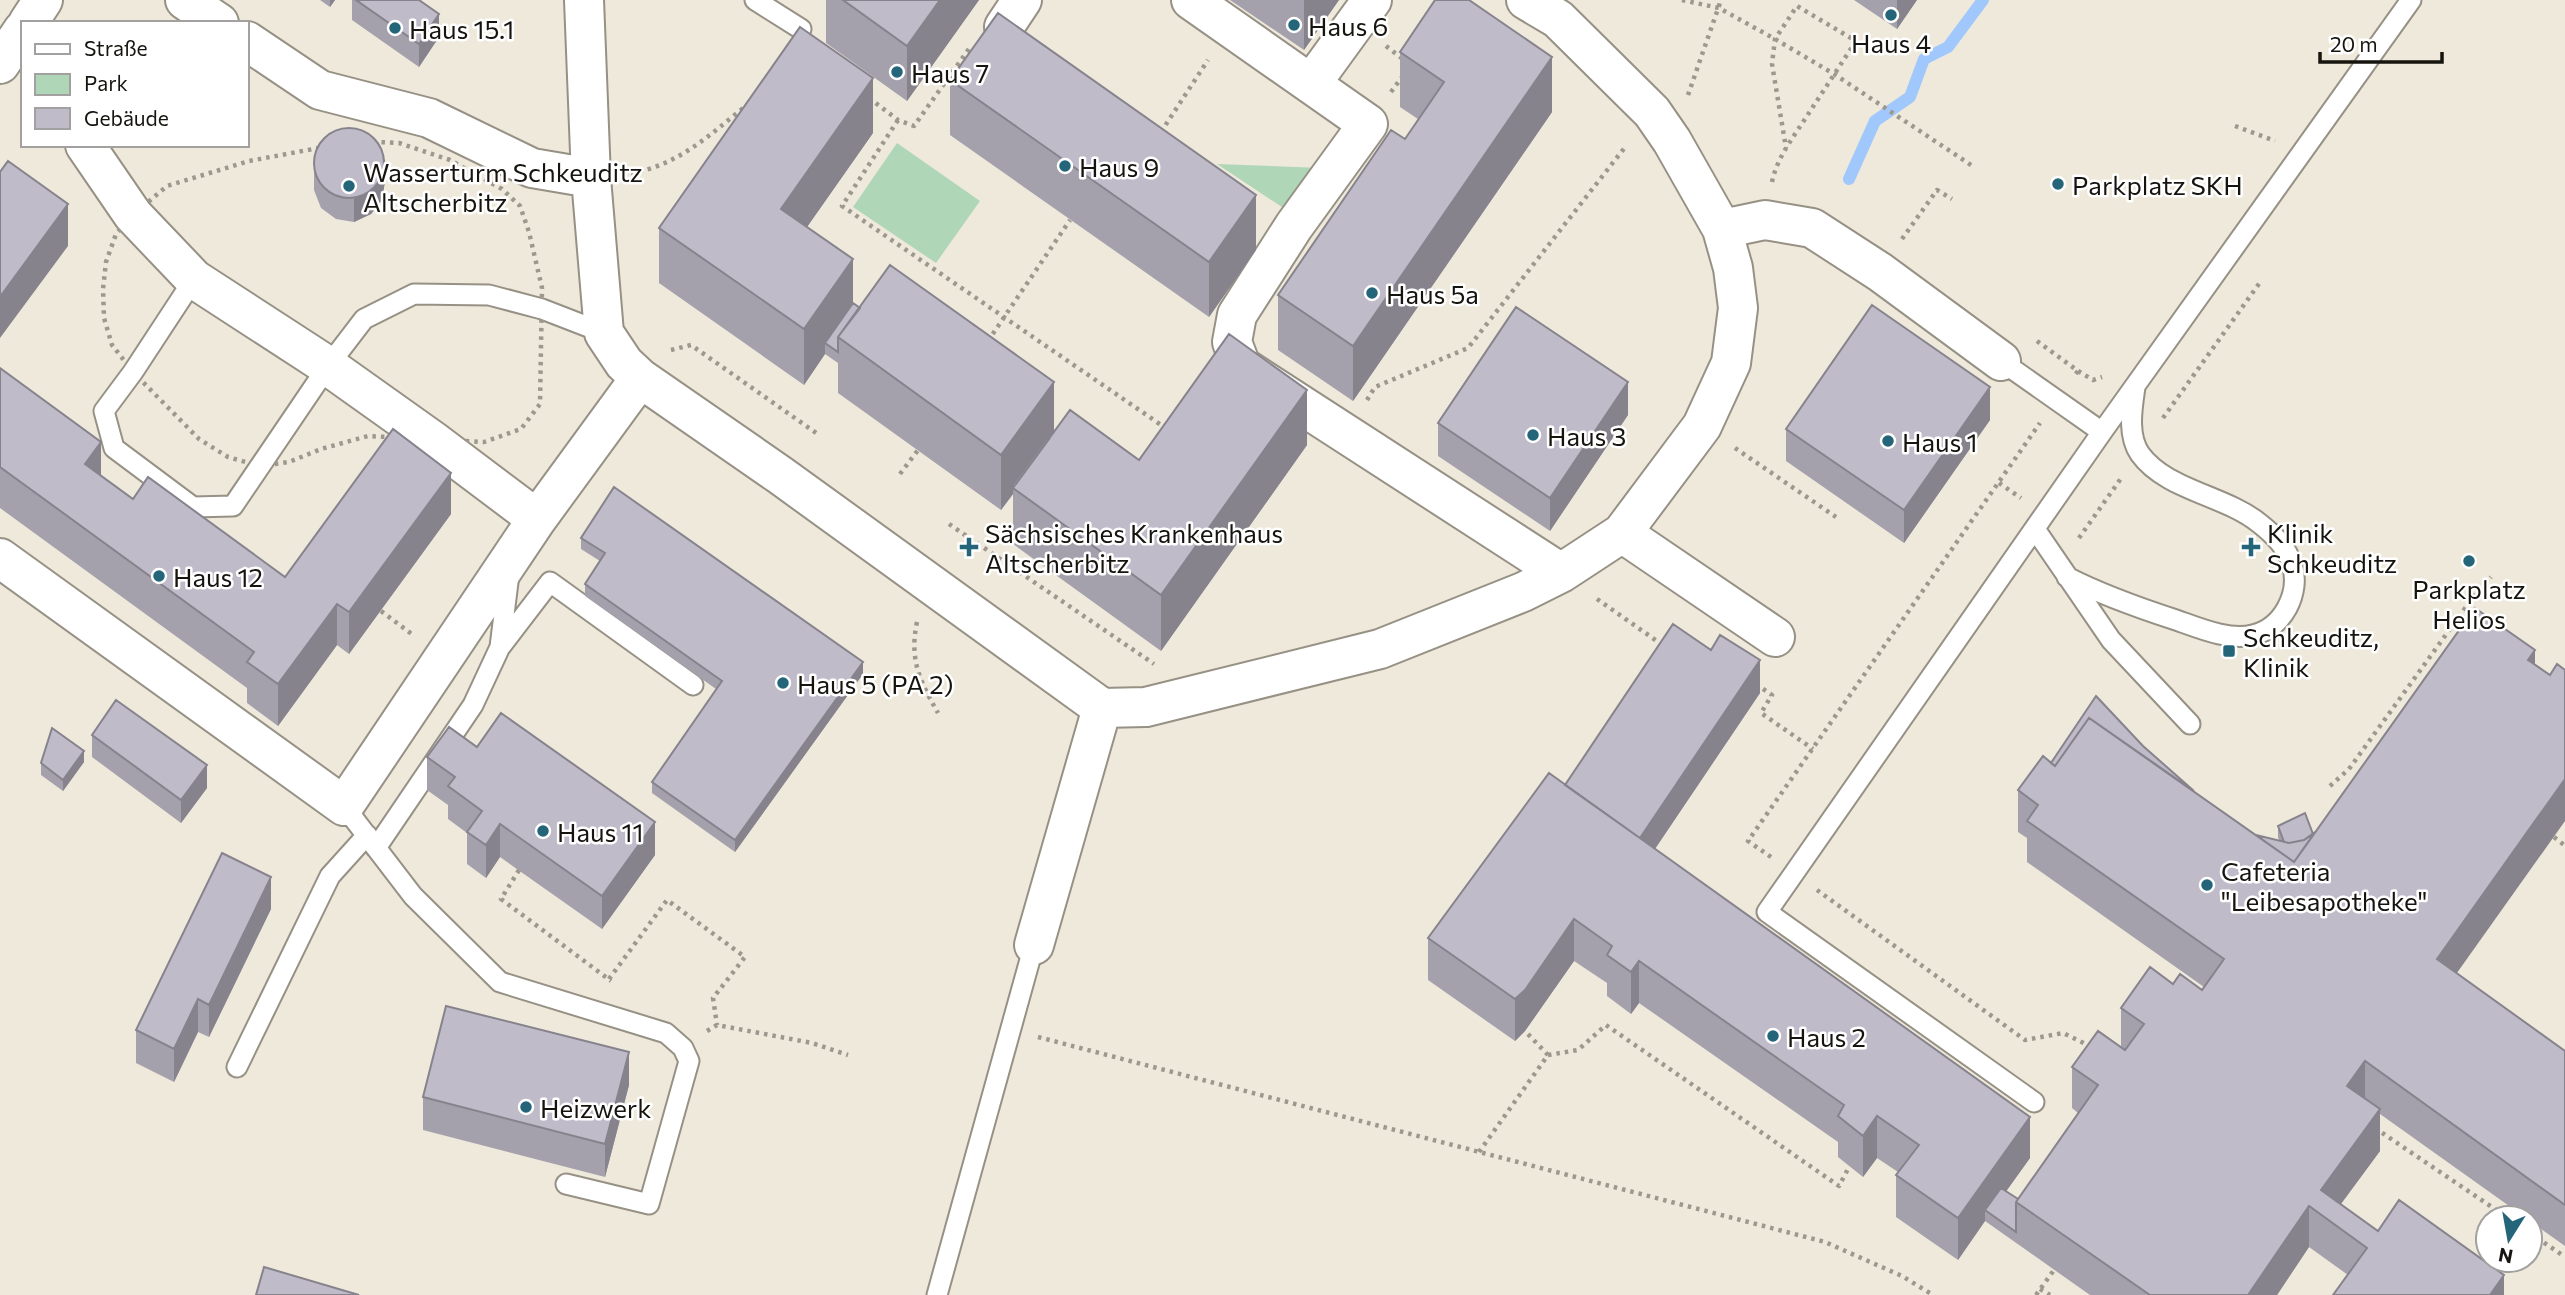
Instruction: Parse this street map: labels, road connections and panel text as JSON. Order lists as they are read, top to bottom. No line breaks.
{"places":{"other":["Haus 4","Haus 6","Haus 15.1","Haus 7","Haus 9","Parkplatz SKH","Wasserturm Schkeuditz Altscherbitz","Haus 5a","Haus 3","Haus 1","Parkplatz Helios","Haus 12","Haus 5 (PA 2)","Haus 11","Cafeteria \"Leibesapotheke\"","Haus 2","Heizwerk"],"health":["Sächsisches Krankenhaus Altscherbitz","Klinik Schkeuditz"],"transit":["Schkeuditz, Klinik"]},"legend":["Straße","Park","Gebäude"],"scale_bar":"20 m","north":"bottom"}
